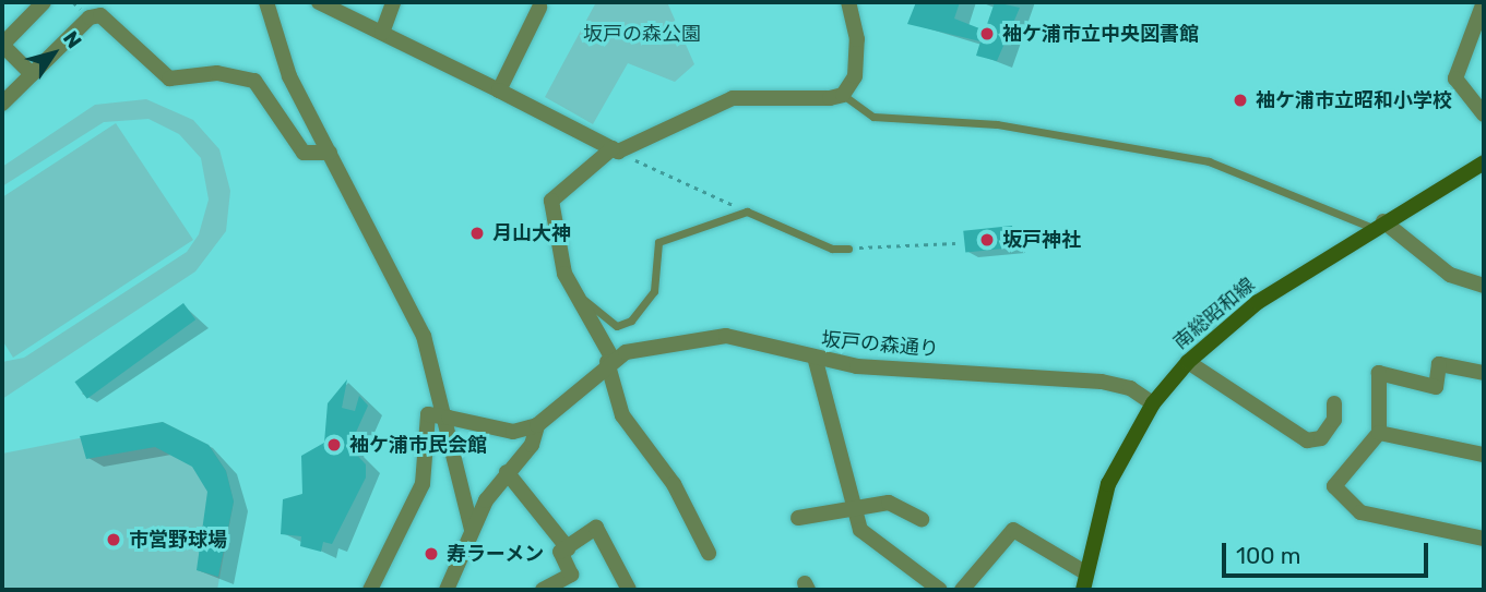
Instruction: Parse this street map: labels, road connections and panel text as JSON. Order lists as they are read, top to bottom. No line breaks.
{"streets":{"main road":["南総昭和線"],"street":["坂戸の森通り"]},"crossings":[["南総昭和線","坂戸の森通り"]],"parks":["坂戸の森公園"],"places":["袖ケ浦市立中央図書館","袖ケ浦市立昭和小学校","月山大神","坂戸神社","袖ケ浦市民会館","市営野球場","寿ラーメン"],"scale_bar":"100 m","north":"top right"}
